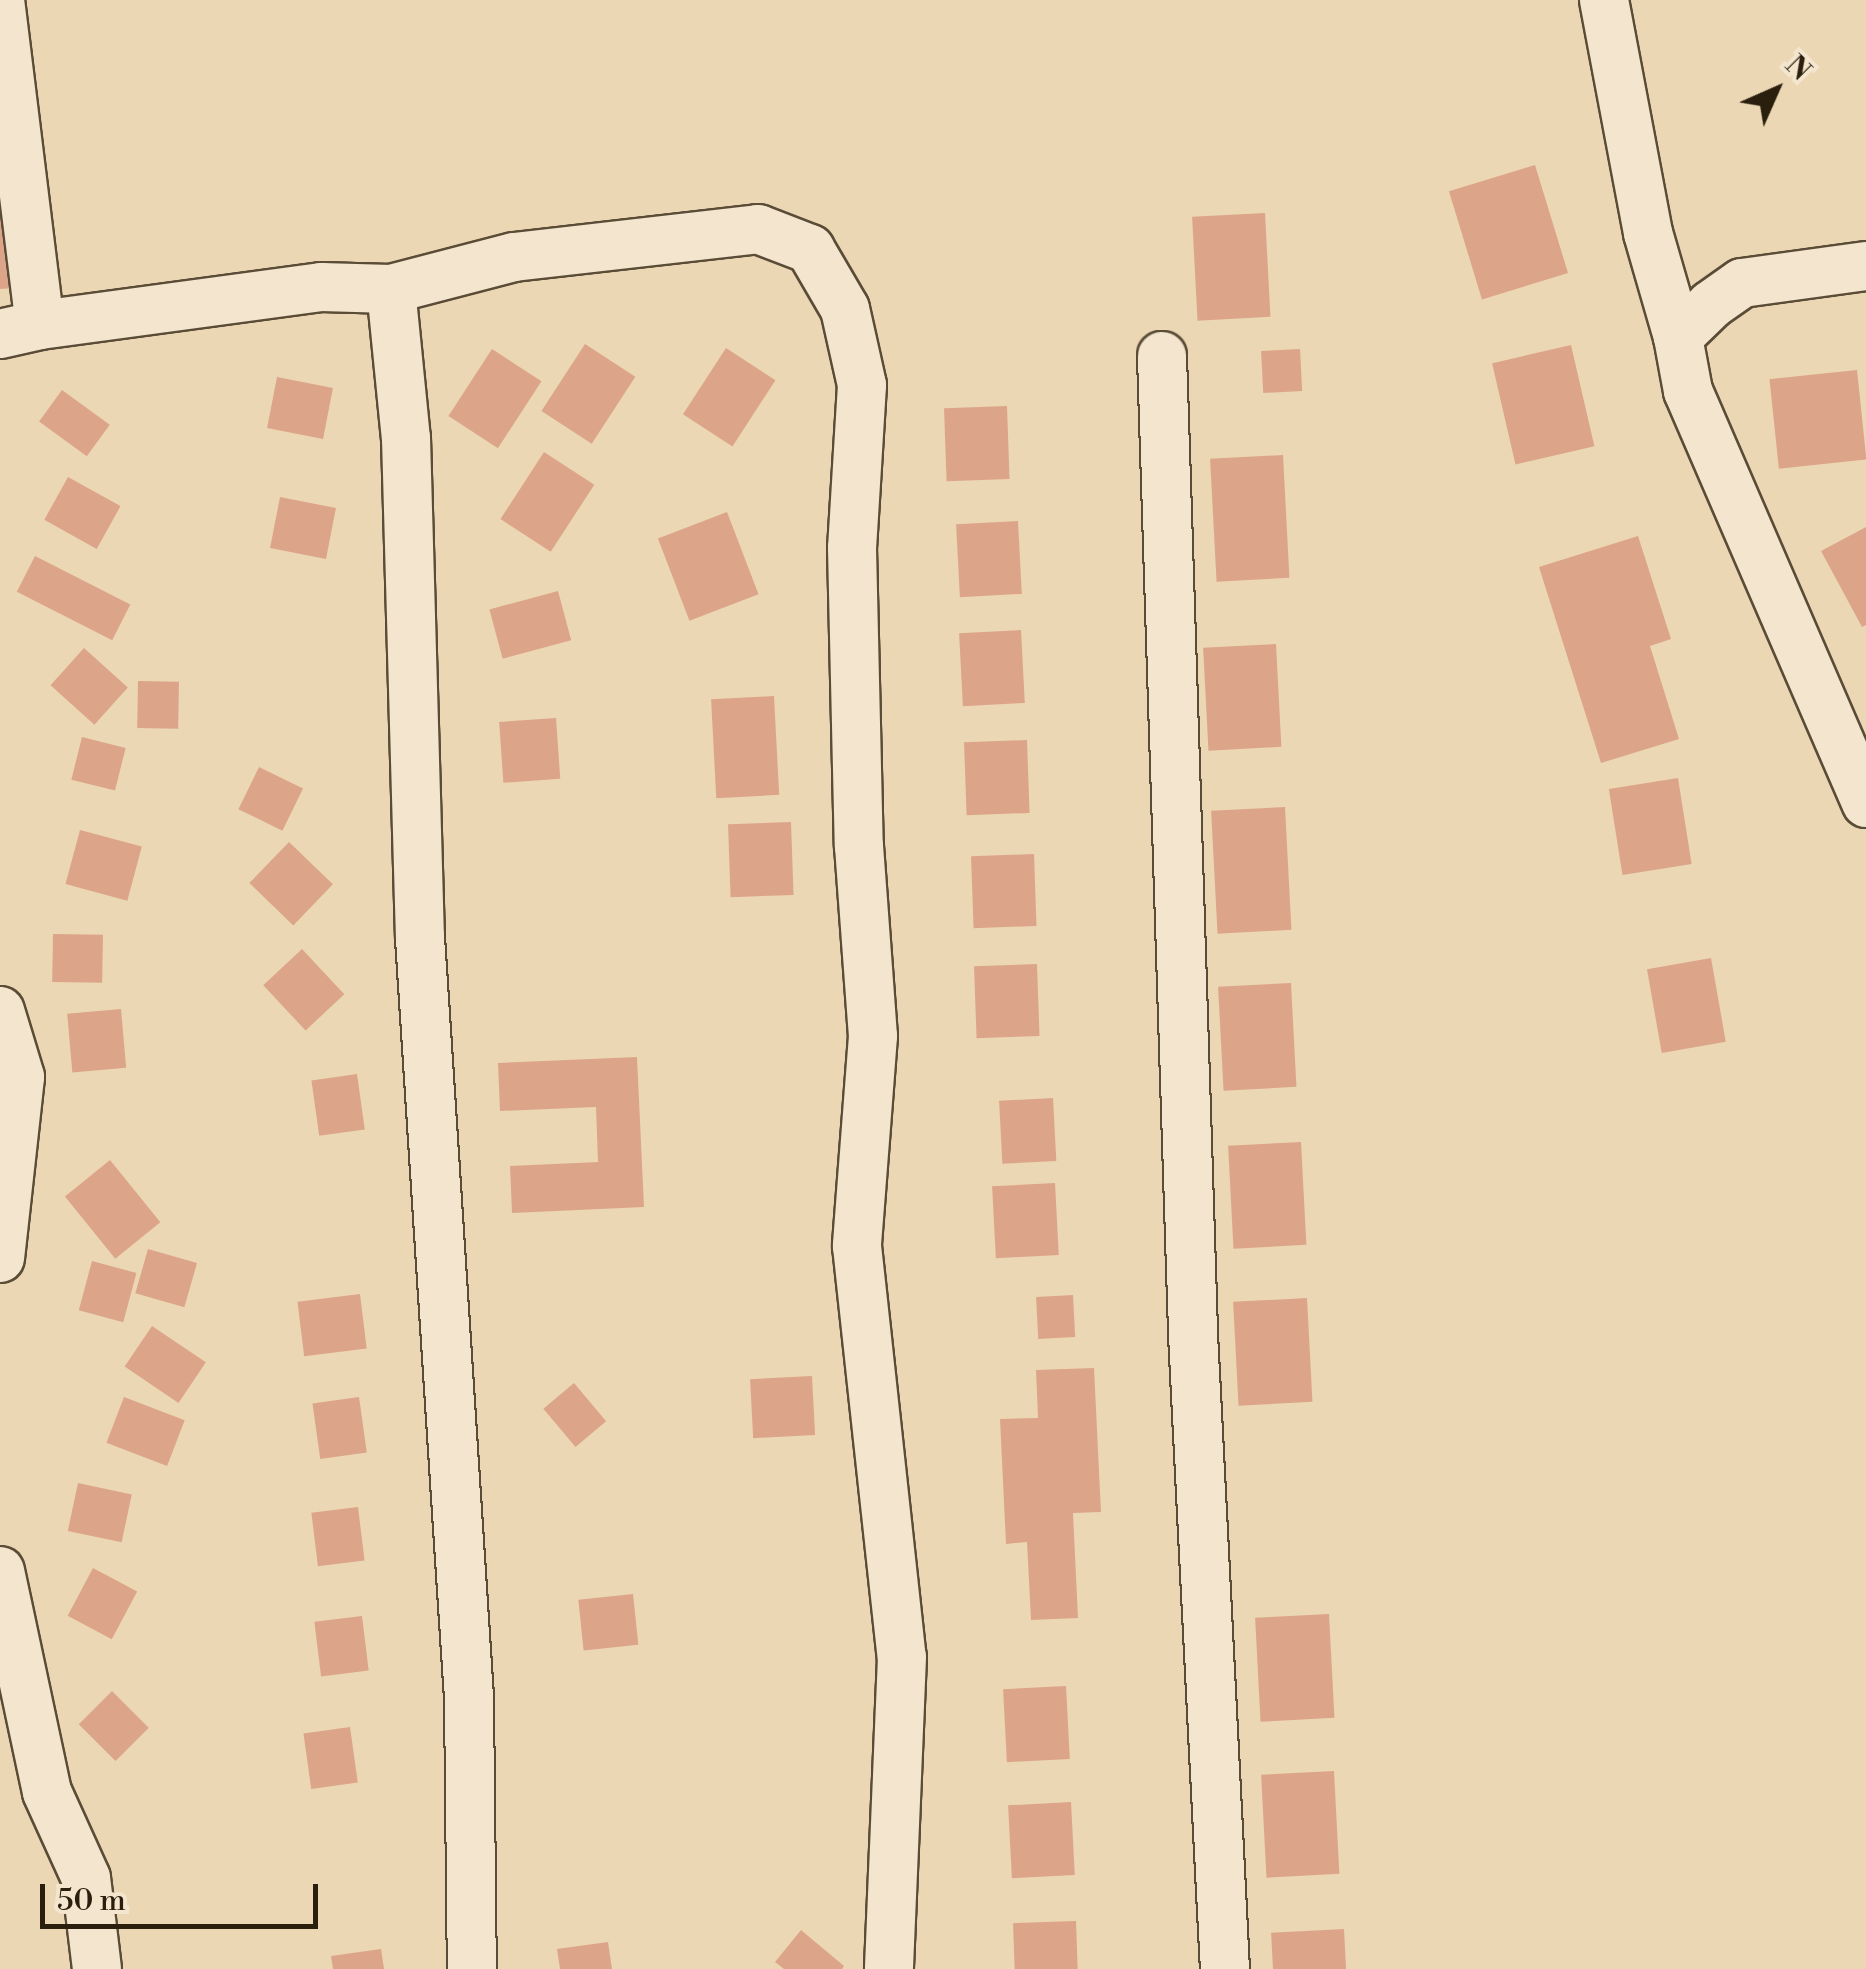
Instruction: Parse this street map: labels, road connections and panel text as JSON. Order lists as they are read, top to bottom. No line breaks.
{"scale_bar":"50 m","north":"top right"}
